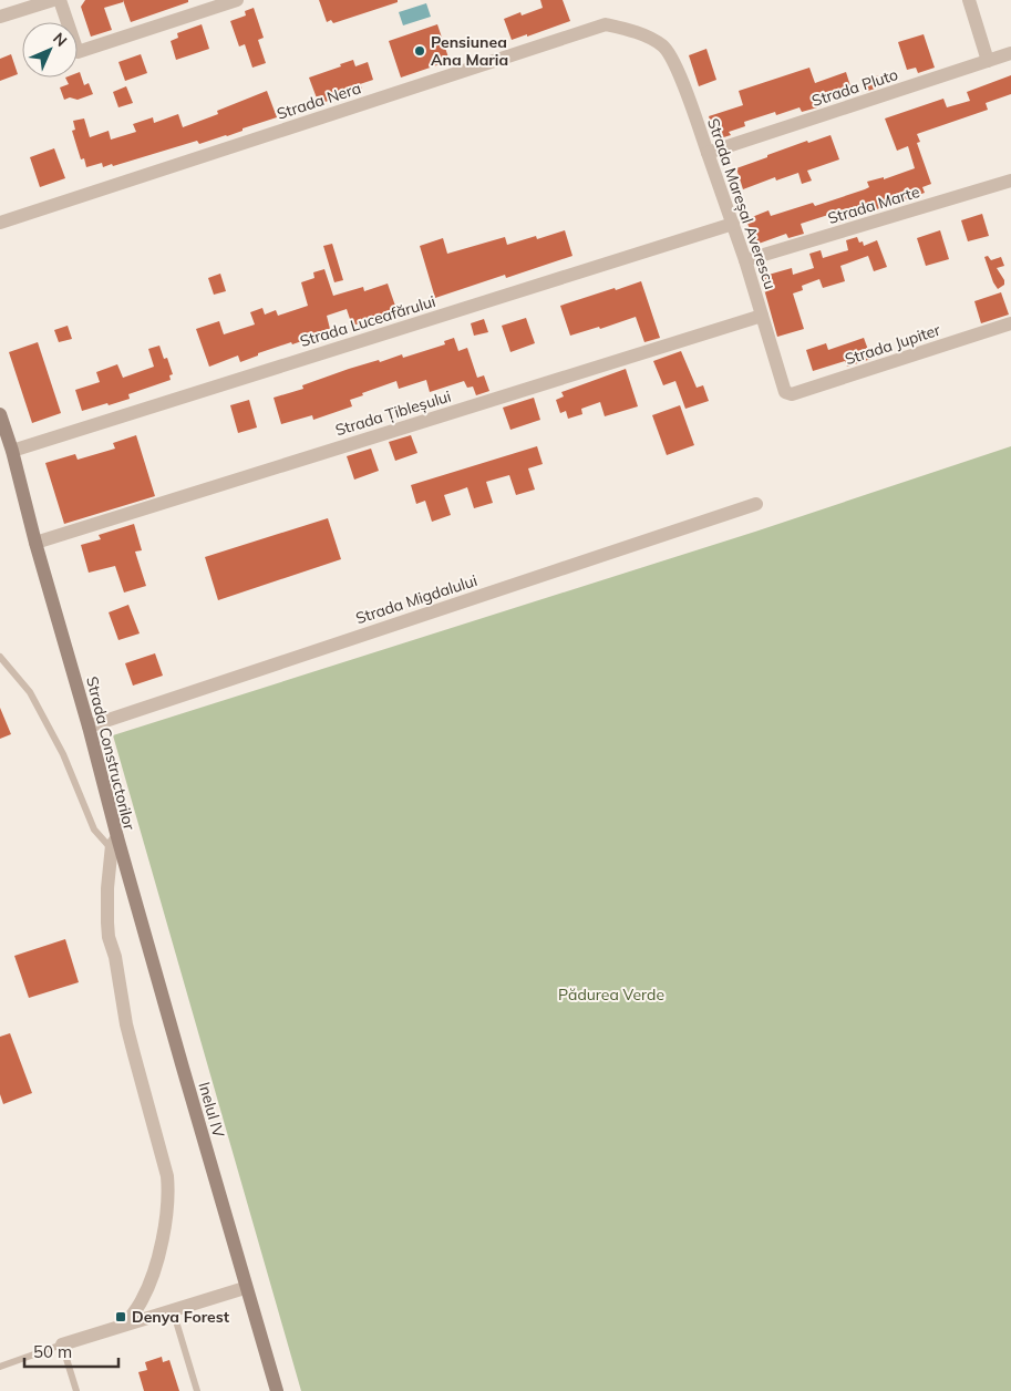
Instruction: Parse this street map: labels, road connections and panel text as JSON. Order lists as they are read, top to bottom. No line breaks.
{"streets":{"main road":["Strada Constructorilor","Inelul IV"],"street":["Strada Pluto","Strada Nera","Strada Mareșal Averescu","Strada Marte","Strada Luceafărului","Strada Jupiter","Strada Țibleșului","Strada Migdalului"]},"crossings":[["Strada Pluto","Strada Mareșal Averescu"],["Strada Nera","Strada Mareșal Averescu"],["Strada Mareșal Averescu","Strada Marte"],["Strada Mareșal Averescu","Strada Luceafărului"],["Strada Mareșal Averescu","Strada Jupiter"],["Strada Mareșal Averescu","Strada Țibleșului"],["Strada Luceafărului","Strada Constructorilor"],["Strada Țibleșului","Strada Constructorilor"],["Strada Migdalului","Strada Constructorilor"],["Strada Constructorilor","Inelul IV"]],"parks":["Pădurea Verde"],"places":{"other":["Pensiunea Ana Maria"],"transit":["Denya Forest"]},"scale_bar":"50 m","north":"top right"}
